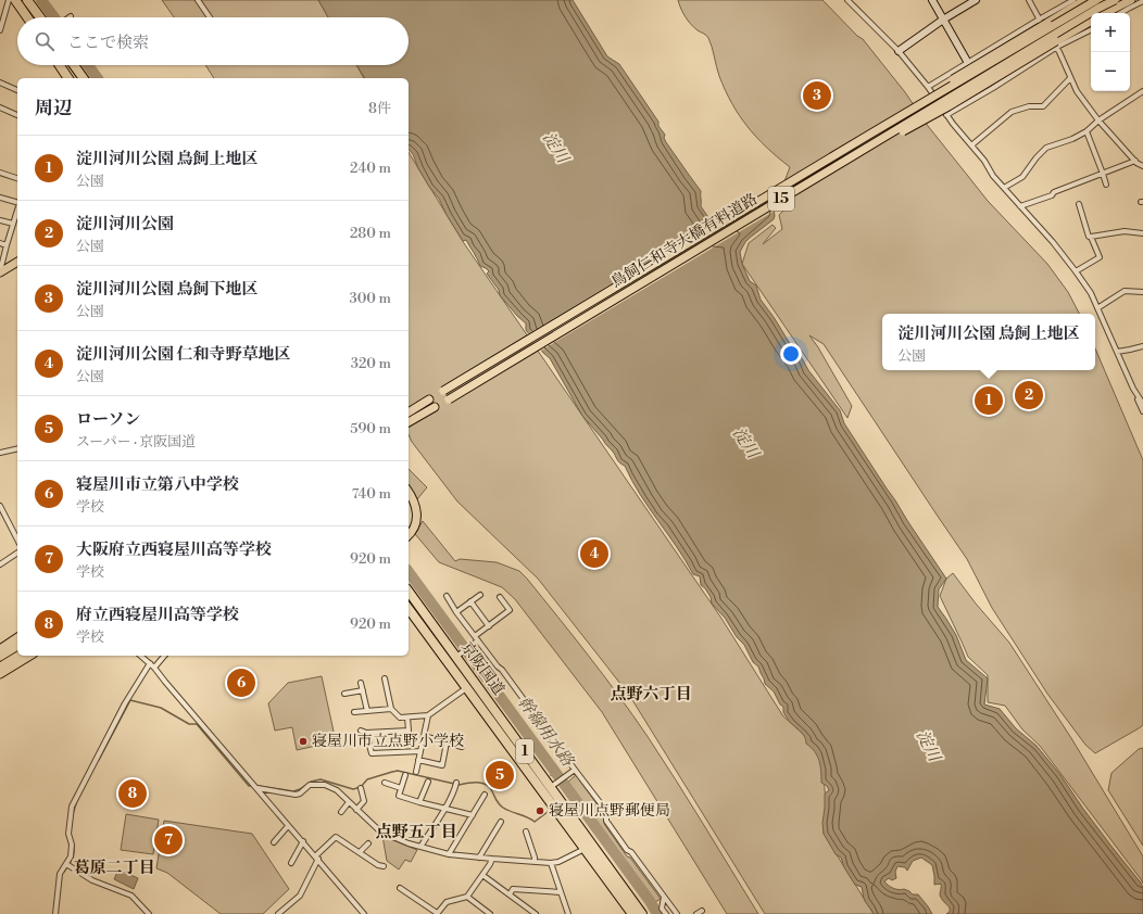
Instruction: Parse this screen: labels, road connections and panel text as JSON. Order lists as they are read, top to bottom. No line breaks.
{"streets":{"highway":["京阪国道","1"],"main road":["15","鳥飼仁和寺大橋有料道路"]},"districts":["点野六丁目","点野五丁目","葛原二丁目"],"water":["淀川","幹線用水路"],"places":["寝屋川市立点野小学校","寝屋川点野郵便局"],"page":{"map_buttons":["+","−"],"search":"ここで検索","heading":["周辺","8件"],"pins":["3","2","1","4","6","5","8","7"],"list":[{"mark":"1","name":"淀川河川公園 鳥飼上地区","note":"公園","value":"240 m"},{"mark":"2","name":"淀川河川公園","note":"公園","value":"280 m"},{"mark":"3","name":"淀川河川公園 鳥飼下地区","note":"公園","value":"300 m"},{"mark":"4","name":"淀川河川公園 仁和寺野草地区","note":"公園","value":"320 m"},{"mark":"5","name":"ローソン","note":"スーパー · 京阪国道","value":"590 m"},{"mark":"6","name":"寝屋川市立第八中学校","note":"学校","value":"740 m"},{"mark":"7","name":"大阪府立西寝屋川高等学校","note":"学校","value":"920 m"},{"mark":"8","name":"府立西寝屋川高等学校","note":"学校","value":"920 m"}],"popup":["淀川河川公園 鳥飼上地区","公園"]}}
